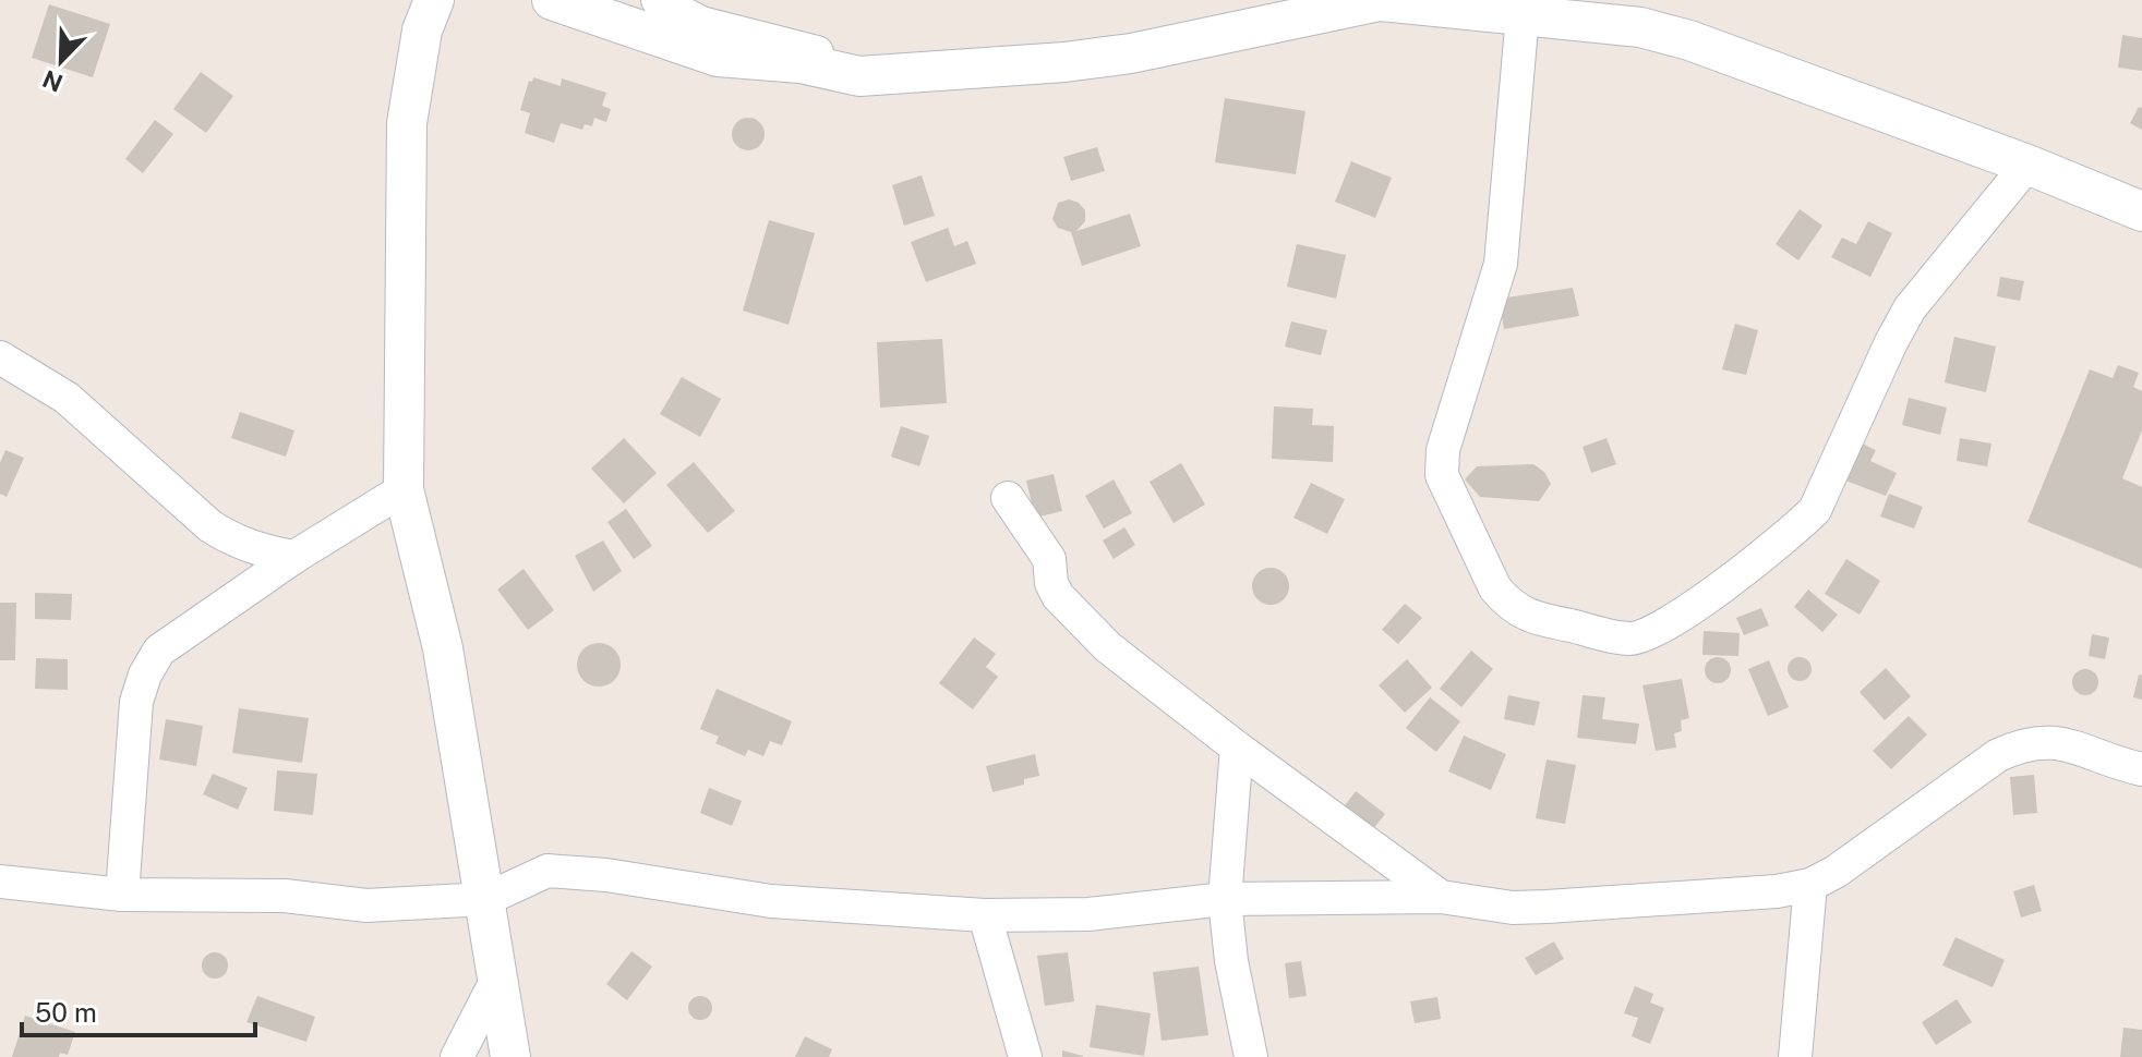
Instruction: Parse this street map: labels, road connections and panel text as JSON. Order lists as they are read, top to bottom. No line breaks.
{"scale_bar":"50 m","north":"bottom left"}
